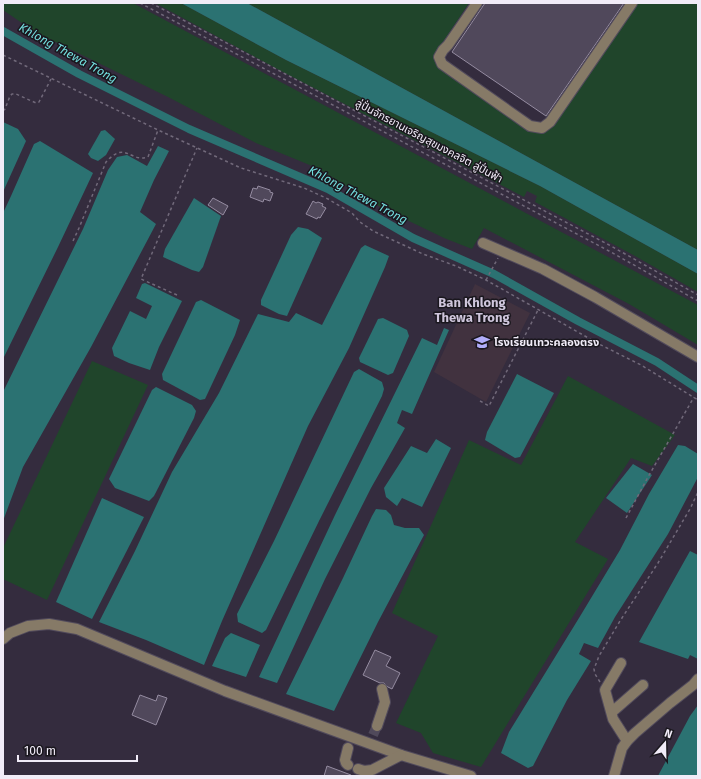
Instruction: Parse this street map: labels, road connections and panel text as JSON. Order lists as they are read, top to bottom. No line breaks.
{"streets":{"path":["ลู่ปั่นจักรยานเจริญสุขมงคลจิต ลู่ปั่นฟ้า"]},"districts":["Ban Khlong Thewa Trong"],"water":["Khlong Thewa Trong"],"places":{"school or university":["โรงเรียนเทวะคลองตรง"]},"scale_bar":"100 m","north":"top"}
